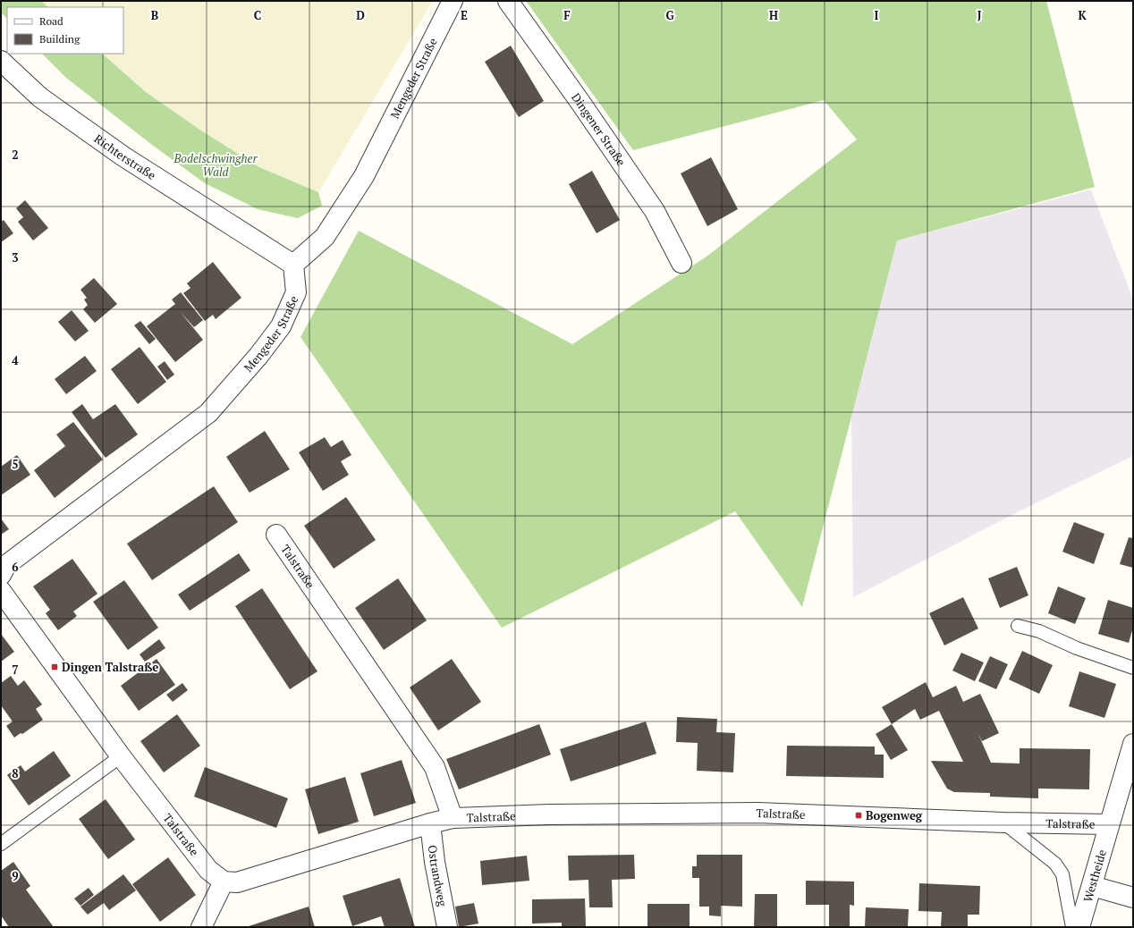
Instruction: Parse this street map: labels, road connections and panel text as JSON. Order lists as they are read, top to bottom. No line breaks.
{"streets":{"street":["Mengeder Straße","Dingener Straße","Richterstraße","Talstraße","Ostrandweg","Westheide"]},"crossings":[["Mengeder Straße","Richterstraße"],["Talstraße","Ostrandweg"],["Talstraße","Westheide"]],"parks":["Bodelschwingher Wald"],"places":{"transit":["Dingen Talstraße","Bogenweg"]},"legend":["Road","Building"],"grid":{"columns":["B","C","D","E","F","G","H","I","J","K"],"rows":["2","3","4","5","6","7","8","9"]}}
